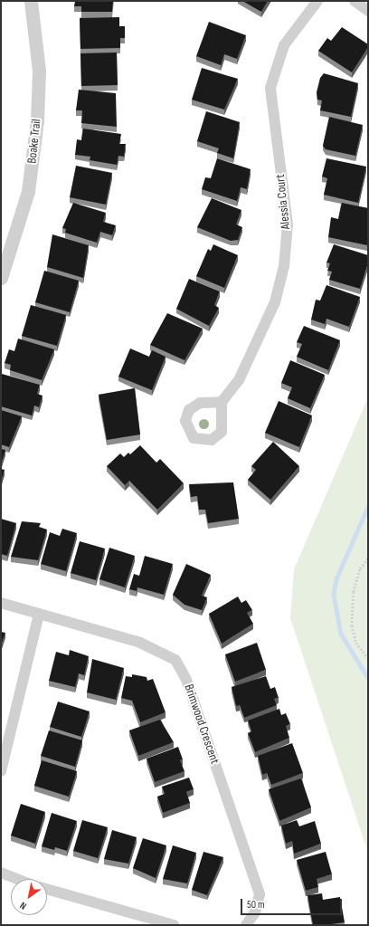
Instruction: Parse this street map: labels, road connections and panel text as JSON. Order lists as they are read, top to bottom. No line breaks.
{"streets":{"street":["Boake Trail","Alessia Court","Brimwood Crescent"]},"scale_bar":"50 m","north":"bottom left"}
